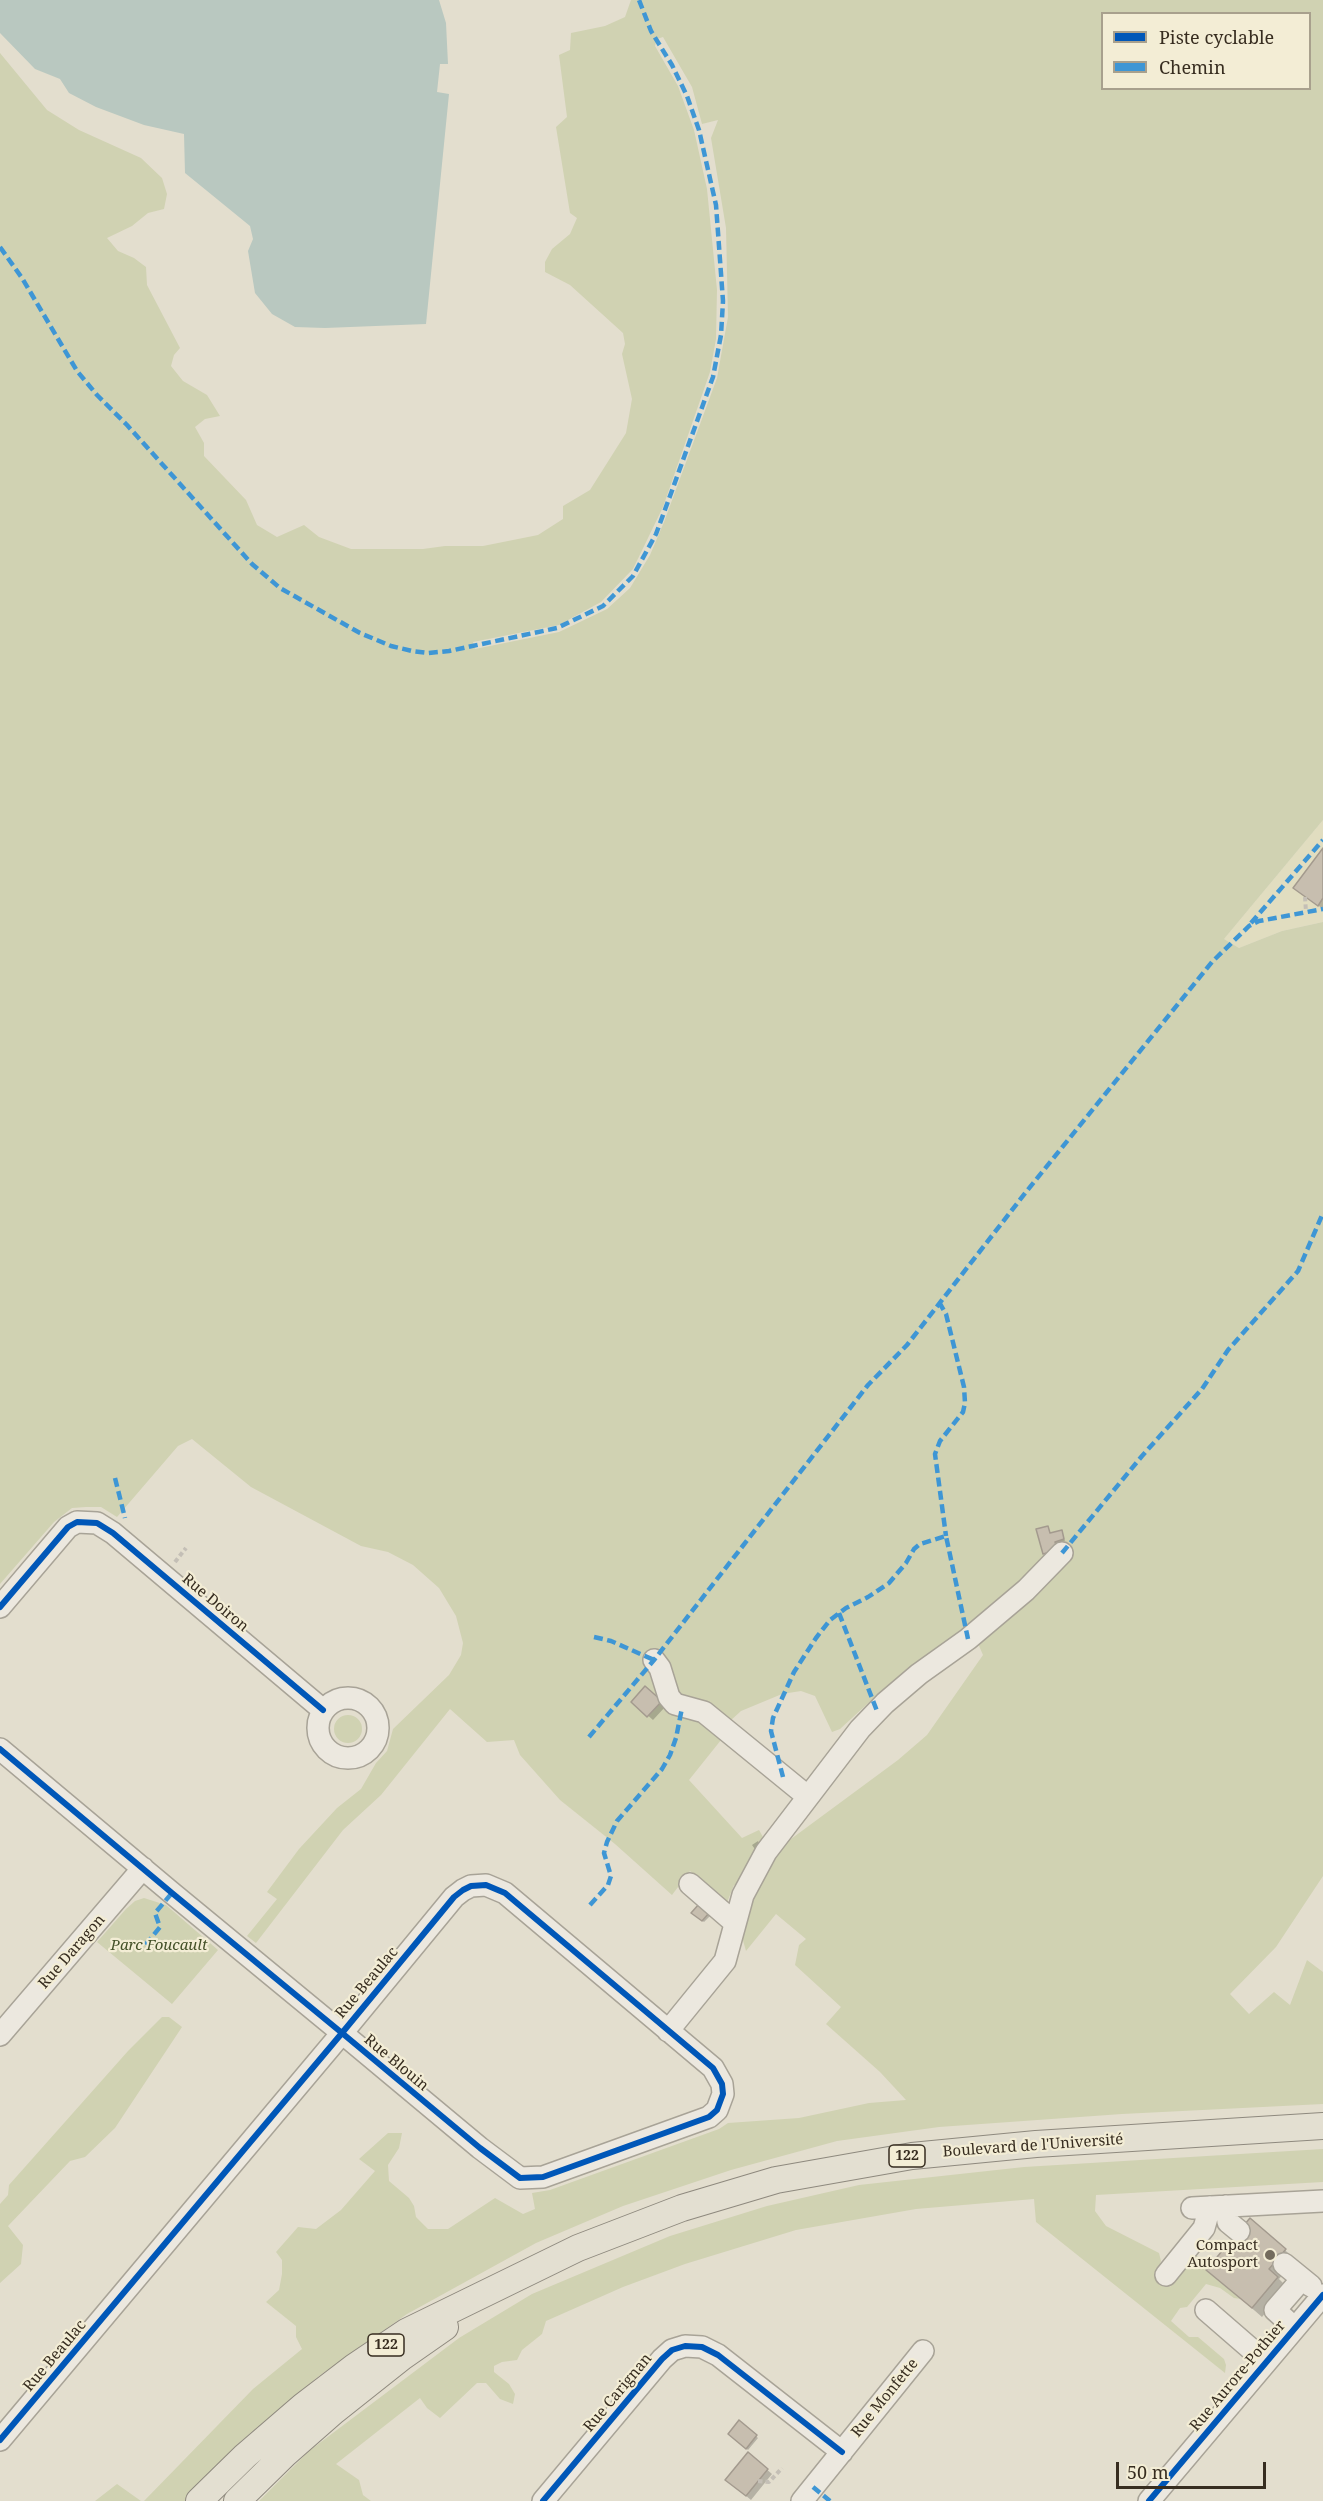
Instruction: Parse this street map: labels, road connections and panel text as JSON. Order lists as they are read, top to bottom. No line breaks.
{"streets":{"main road":["Boulevard de l'Université","122"],"street":["Rue Doiron","Rue Daragon","Rue Beaulac","Rue Blouin","Rue Aurore-Pothier","Rue Carignan","Rue Monfette"]},"crossings":[["Rue Daragon","Rue Blouin"],["Rue Beaulac","Rue Blouin"],["Rue Carignan","Rue Monfette"]],"parks":["Parc Foucault"],"places":["Compact Autosport"],"legend":["Piste cyclable","Chemin"],"scale_bar":"50 m"}
